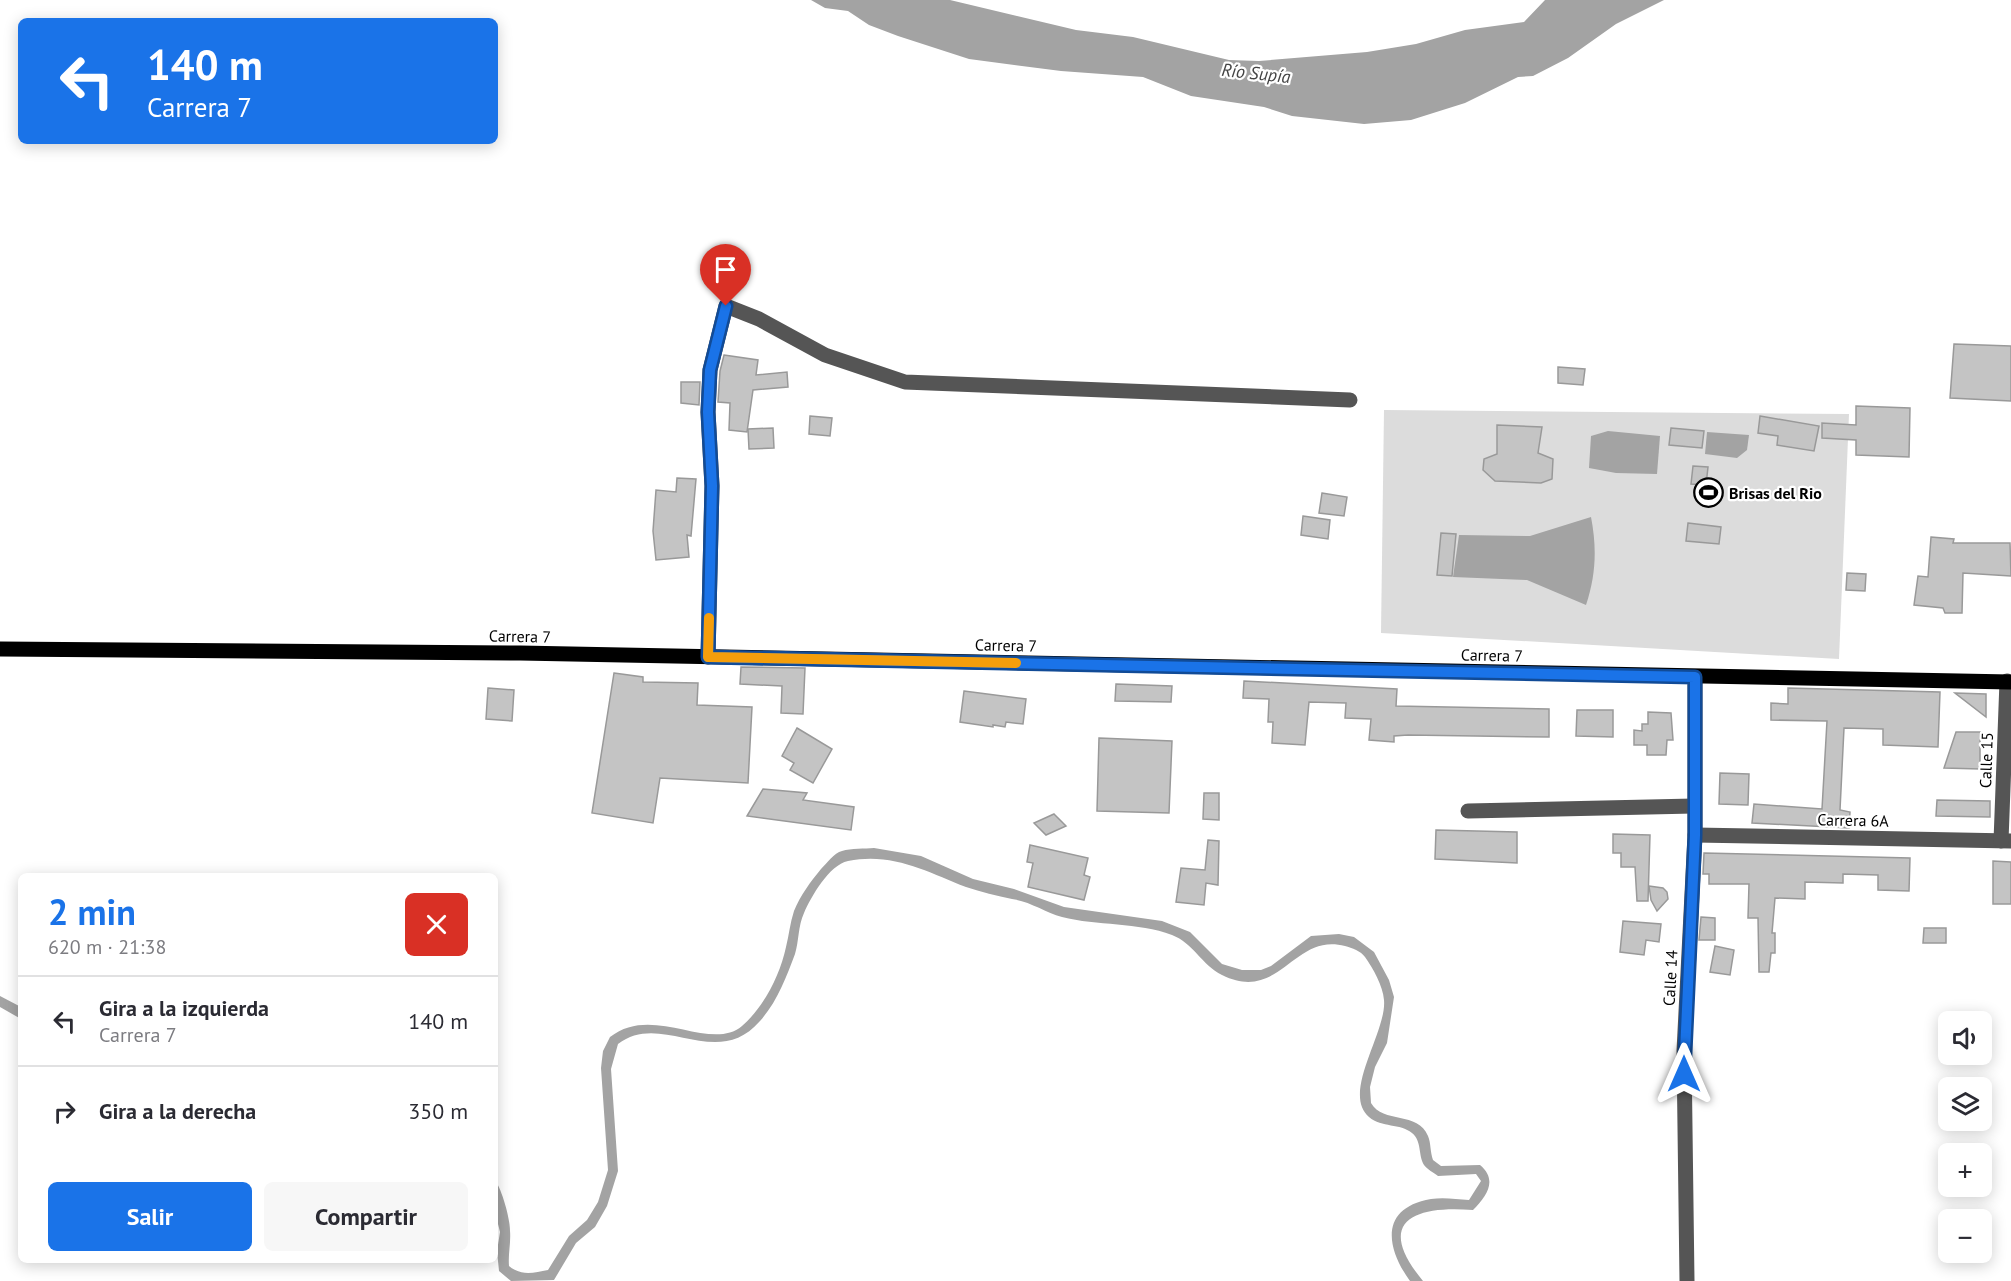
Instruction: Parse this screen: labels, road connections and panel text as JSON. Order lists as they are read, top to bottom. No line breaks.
{"streets":{"main road":["Carrera 7"],"street":["Calle 15","Carrera 6A","Calle 14"]},"crossings":[["Carrera 7","Calle 15"],["Carrera 7","Calle 14"],["Calle 15","Carrera 6A"],["Carrera 6A","Calle 14"]],"water":["Río Supía"],"places":{"sports":["Brisas del Rio"]},"page":{"turn":["140 m","Carrera 7"],"heading":["2 min","620 m · 21:38"],"list":[{"name":"Gira a la izquierda","note":"Carrera 7","value":"140 m"},{"name":"Gira a la derecha","value":"350 m"}],"map_buttons":["+","−"],"buttons":["Salir","Compartir"]}}
